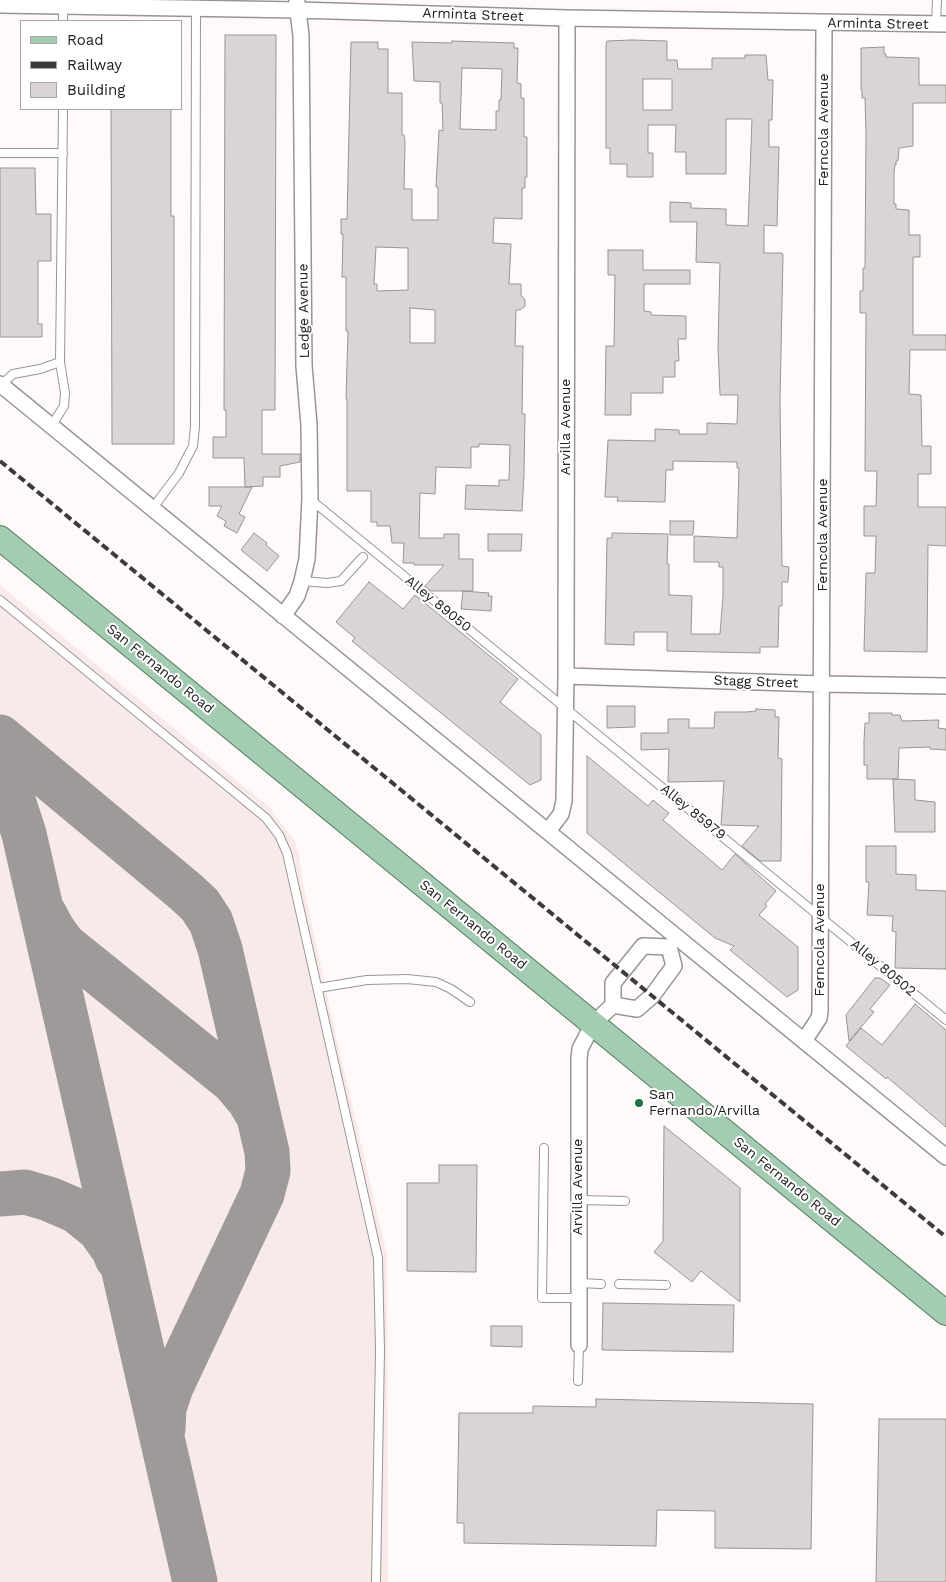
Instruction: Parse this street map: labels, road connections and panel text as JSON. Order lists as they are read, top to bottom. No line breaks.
{"streets":{"main road":["San Fernando Road"],"street":["Arminta Street","Ferncola Avenue","Ledge Avenue","Arvilla Avenue","Stagg Street"],"lane":["Alley 89050","Alley 85979","Alley 80502"]},"crossings":[["Arminta Street","Ferncola Avenue"],["Arminta Street","Ledge Avenue"],["Arminta Street","Arvilla Avenue"],["Ferncola Avenue","Stagg Street"],["Ferncola Avenue","Alley 85979"],["Ferncola Avenue","Alley 80502"],["Ledge Avenue","Alley 89050"],["Arvilla Avenue","Alley 89050"],["Arvilla Avenue","San Fernando Road"],["Arvilla Avenue","Stagg Street"],["Arvilla Avenue","Alley 85979"],["Alley 89050","Alley 85979"],["Alley 85979","Alley 80502"]],"places":["San Fernando/Arvilla"],"legend":["Road","Railway","Building"]}
